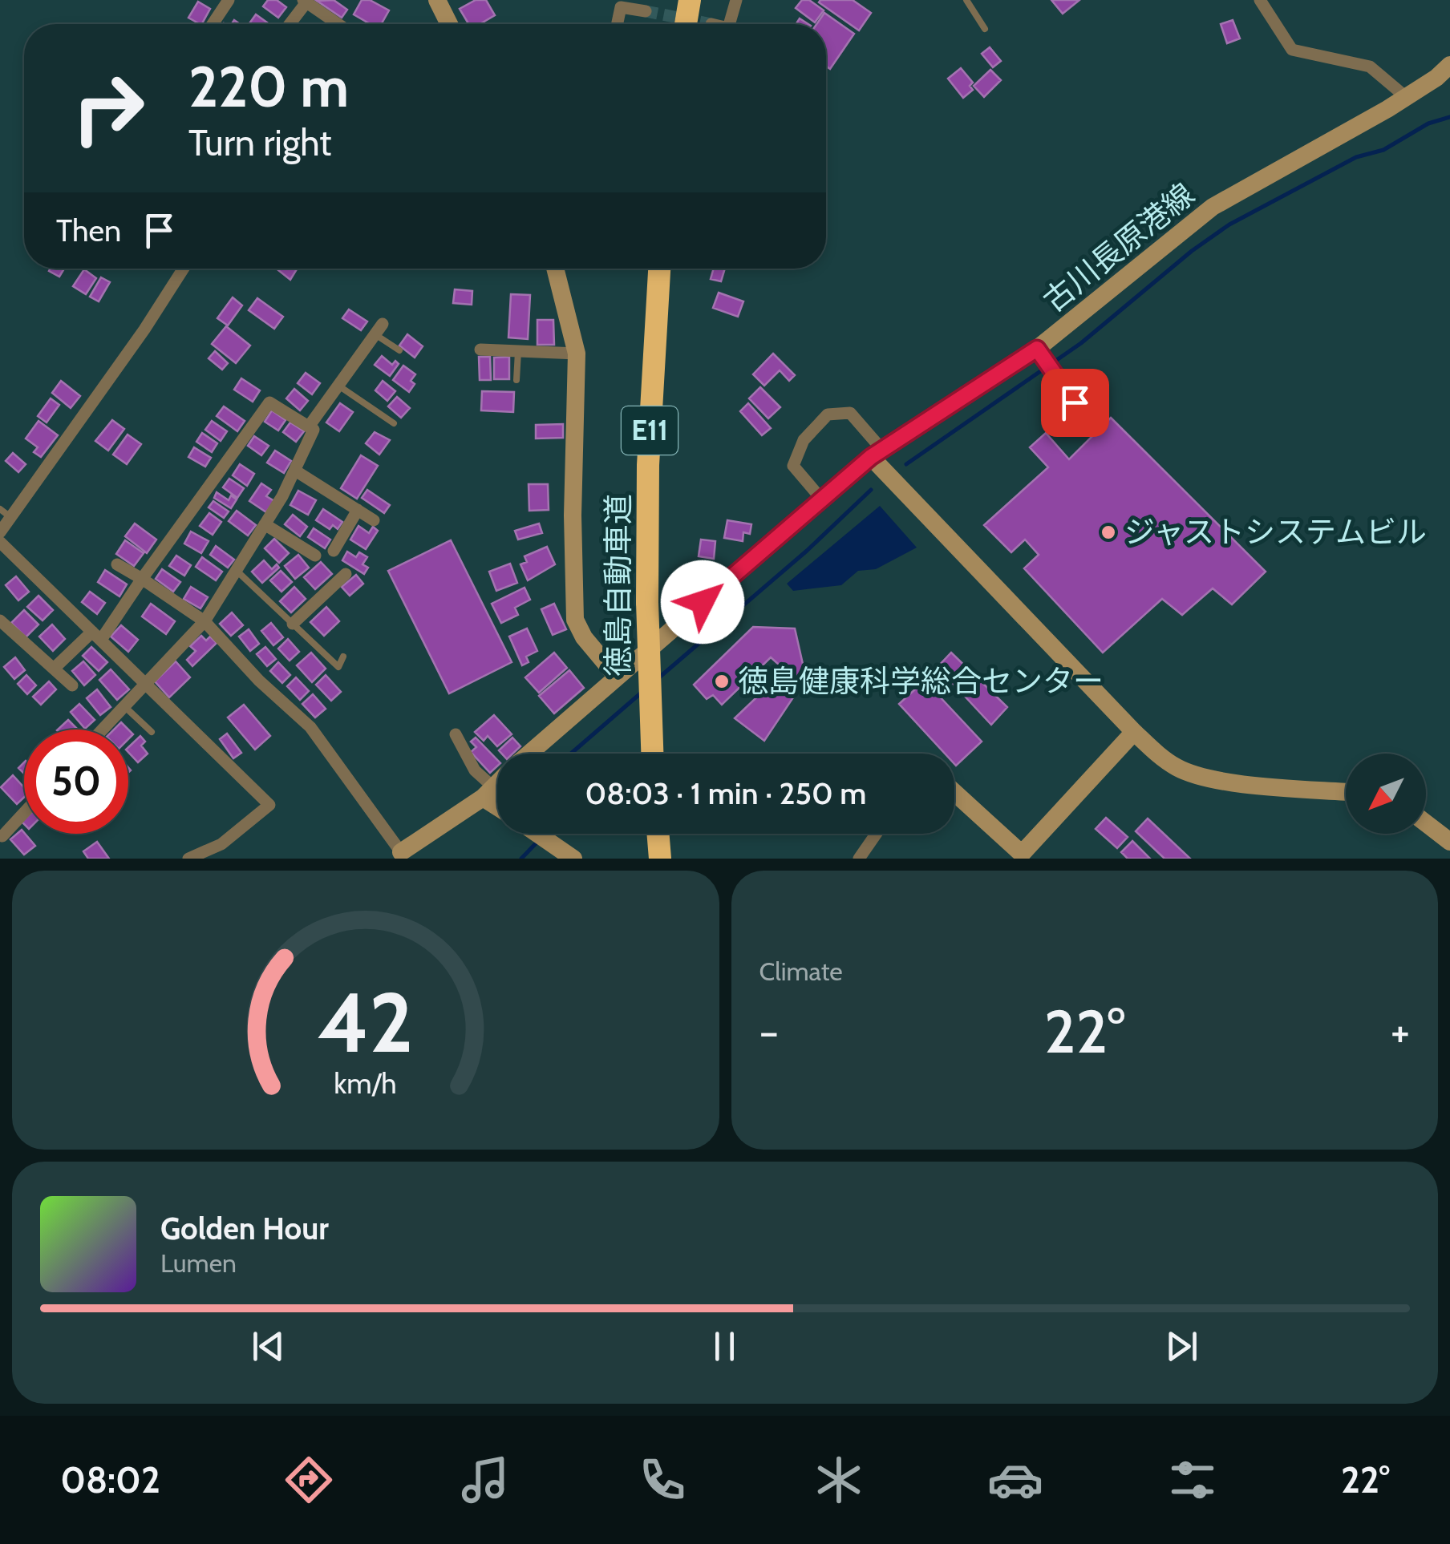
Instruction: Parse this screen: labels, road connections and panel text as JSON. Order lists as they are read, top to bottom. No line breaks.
{"streets":{"highway":["E11","徳島自動車道"],"main road":["古川長原港線"]},"places":["ジャストシステムビル","徳島健康科学総合センター"],"north":"bottom left","page":{"turn":["220 m","Turn right"],"then":"Then","limit":"50","trip":"08:03 · 1 min · 250 m","tile":"Climate","heat":["−","22°","+"],"song":["Golden Hour","Lumen"],"tabs":["08:02","22°"],"gauge":["42","km/h"]}}
